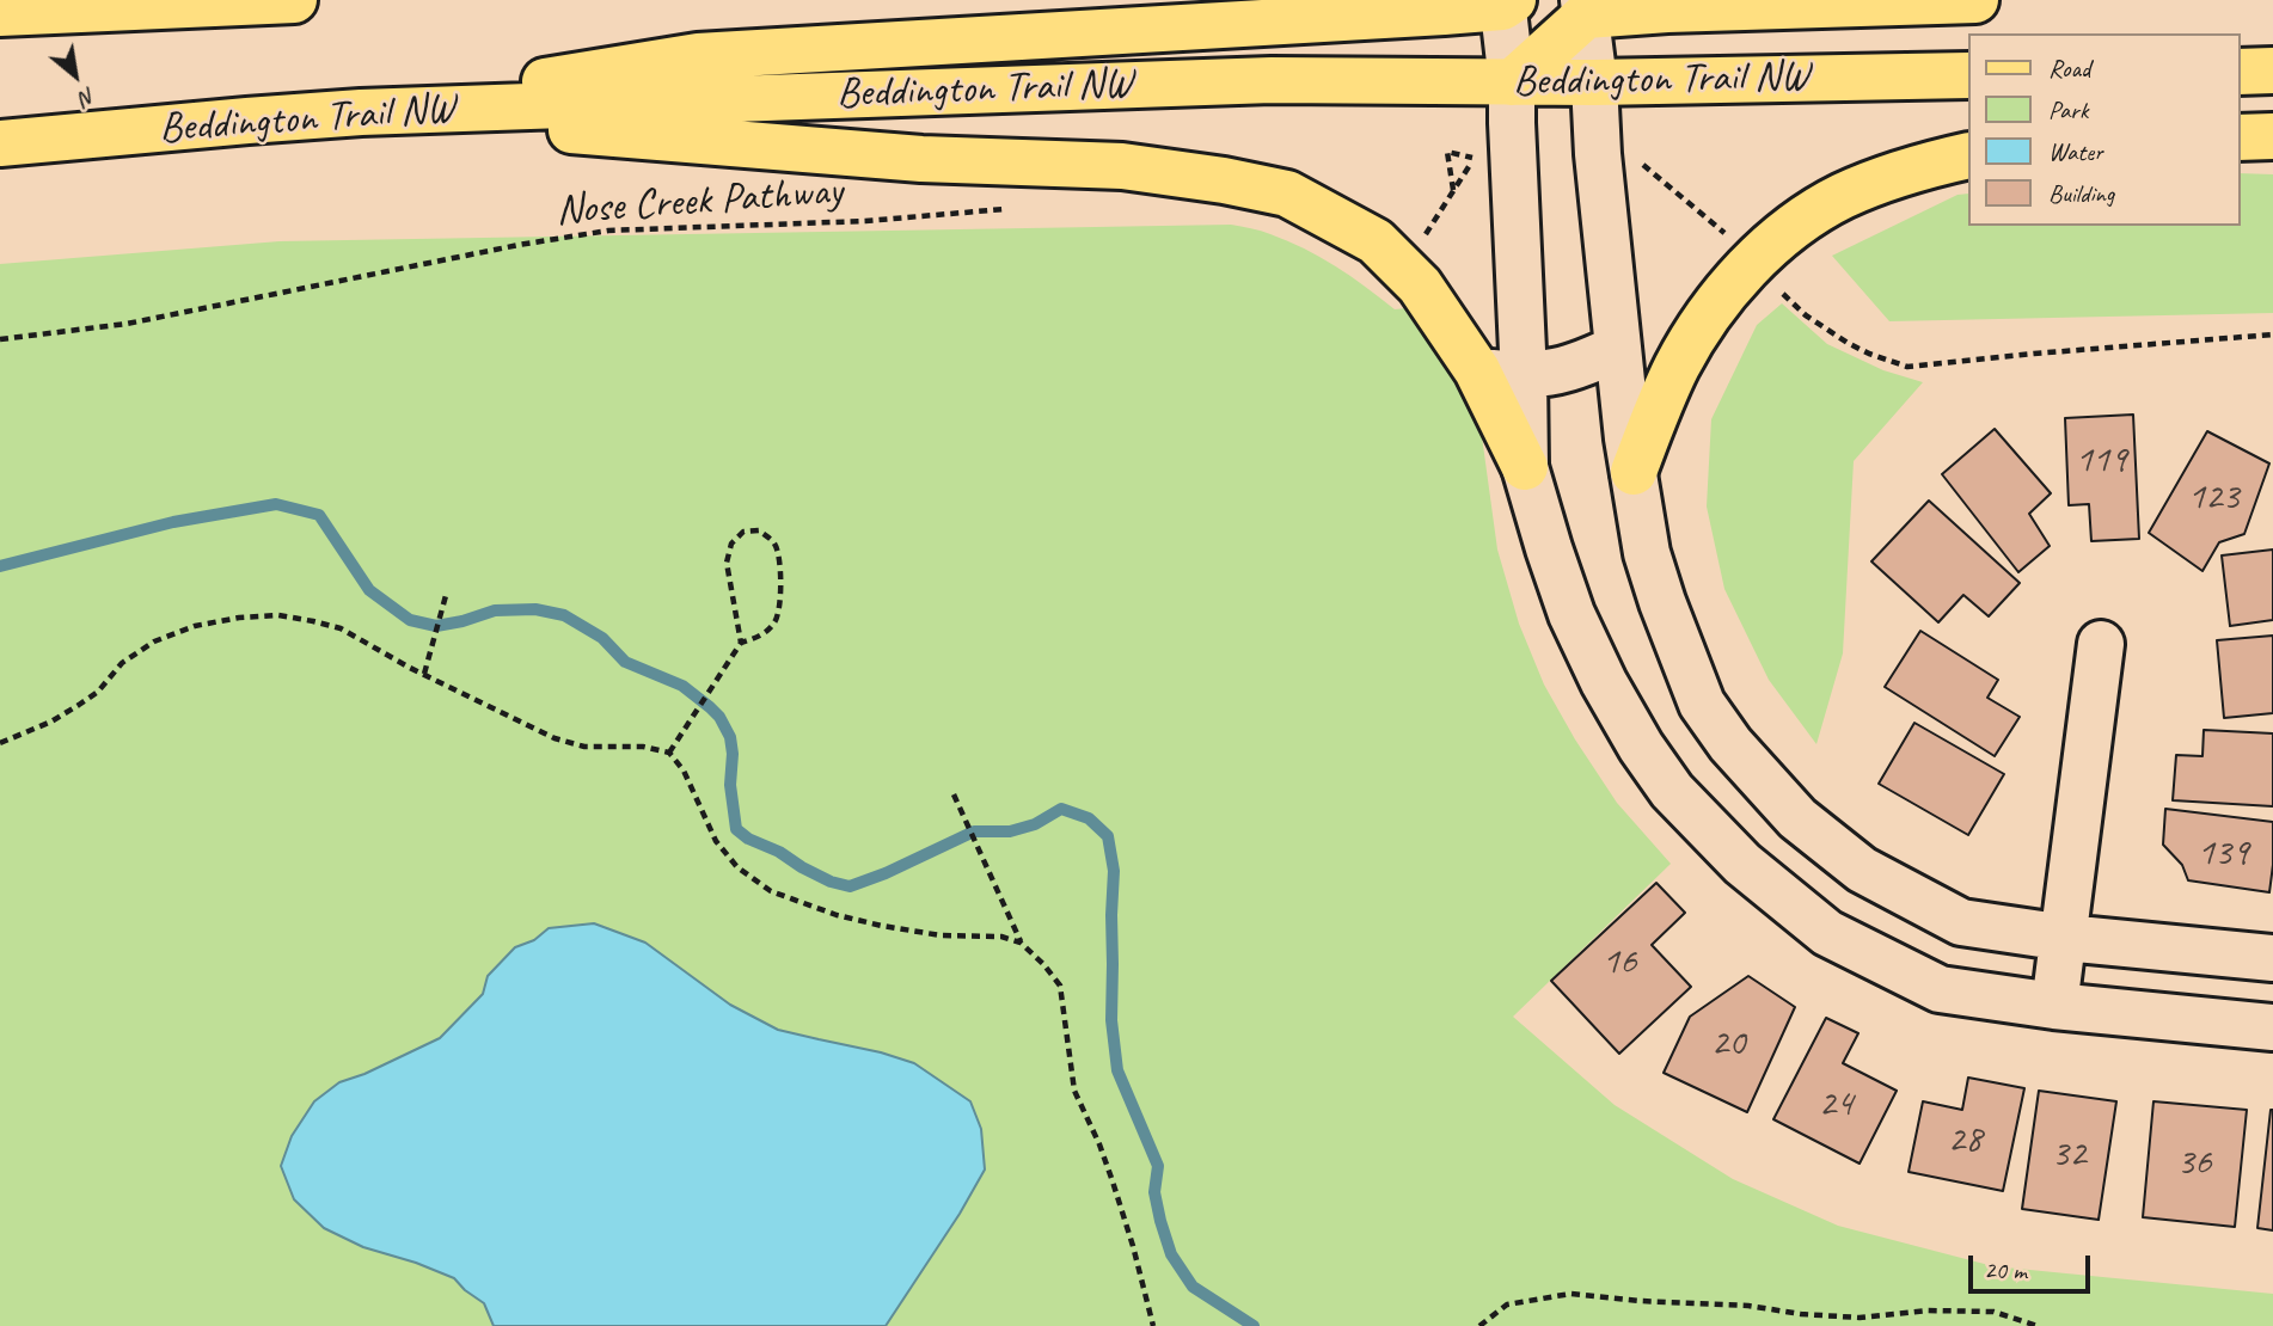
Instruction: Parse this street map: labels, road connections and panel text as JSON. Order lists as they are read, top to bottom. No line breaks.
{"streets":{"main road":["Beddington Trail NW"],"path":["Nose Creek Pathway"]},"house_numbers":["119","123","139","16","20","24","28","32","36"],"legend":["Road","Park","Water","Building"],"scale_bar":"20 m","north":"bottom right"}
